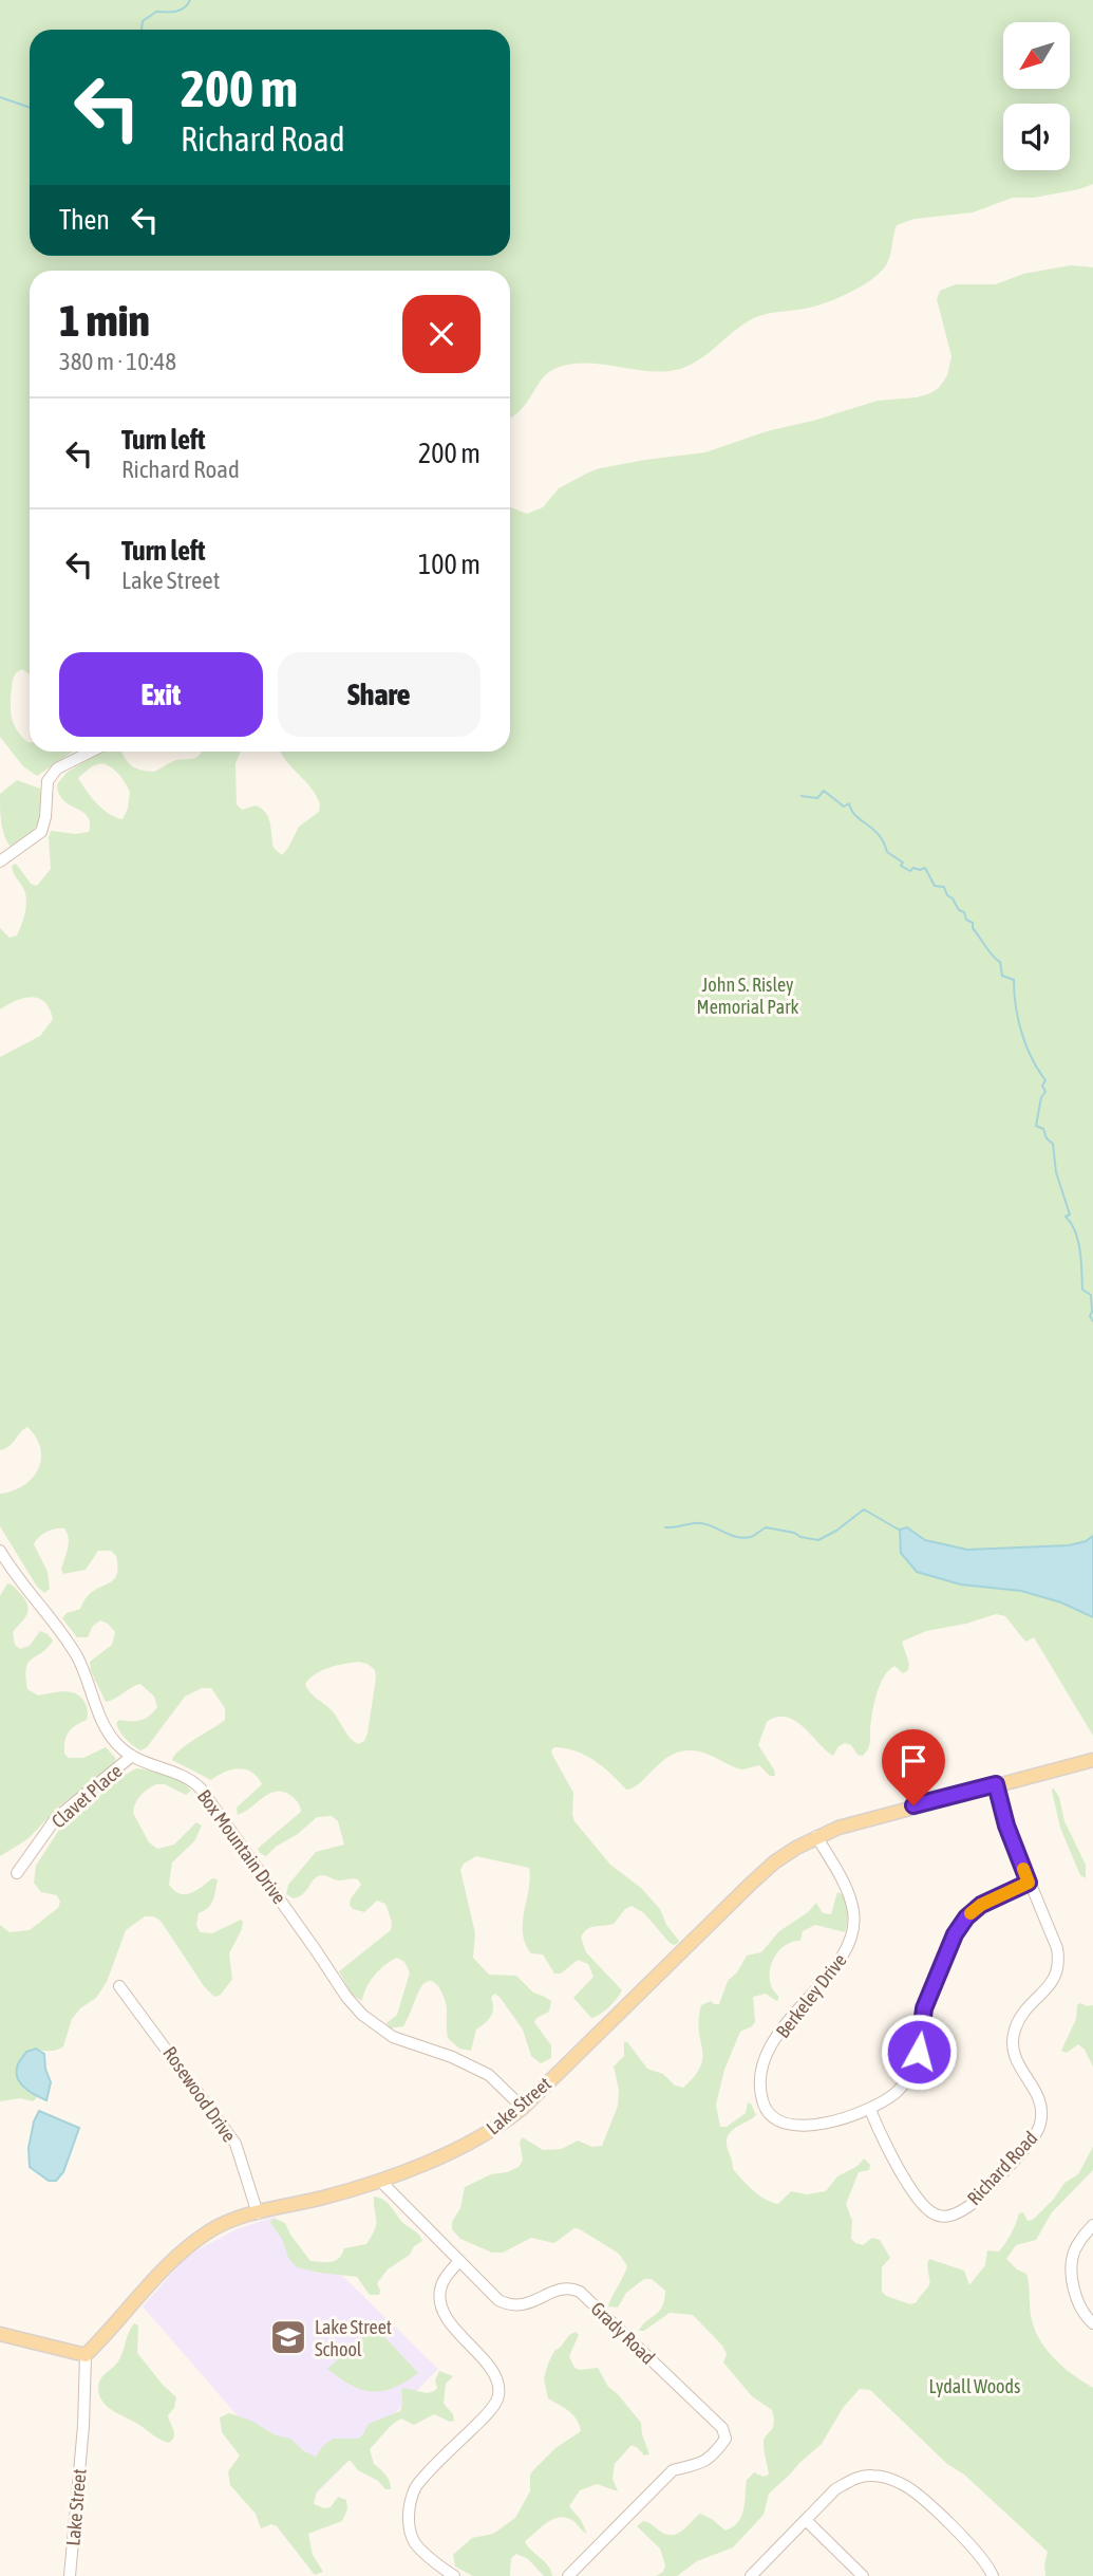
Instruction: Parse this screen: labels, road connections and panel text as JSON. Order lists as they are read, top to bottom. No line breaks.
{"streets":{"main road":["Lake Street"],"street":["Clavet Place","Box Mountain Drive","Berkeley Drive","Rosewood Drive","Richard Road","Grady Road"]},"crossings":[["Clavet Place","Box Mountain Drive"],["Box Mountain Drive","Lake Street"],["Berkeley Drive","Lake Street"],["Berkeley Drive","Richard Road"],["Rosewood Drive","Lake Street"],["Lake Street","Richard Road"],["Lake Street","Grady Road"]],"parks":["John S. Risley Memorial Park","Lydall Woods"],"places":{"school or university":["Lake Street School"]},"north":"bottom left","page":{"turn":["200 m","Richard Road"],"then":"Then","heading":["1 min","380 m · 10:48"],"list":[{"name":"Turn left","note":"Richard Road","value":"200 m"},{"name":"Turn left","note":"Lake Street","value":"100 m"}],"buttons":["Exit","Share"]}}
